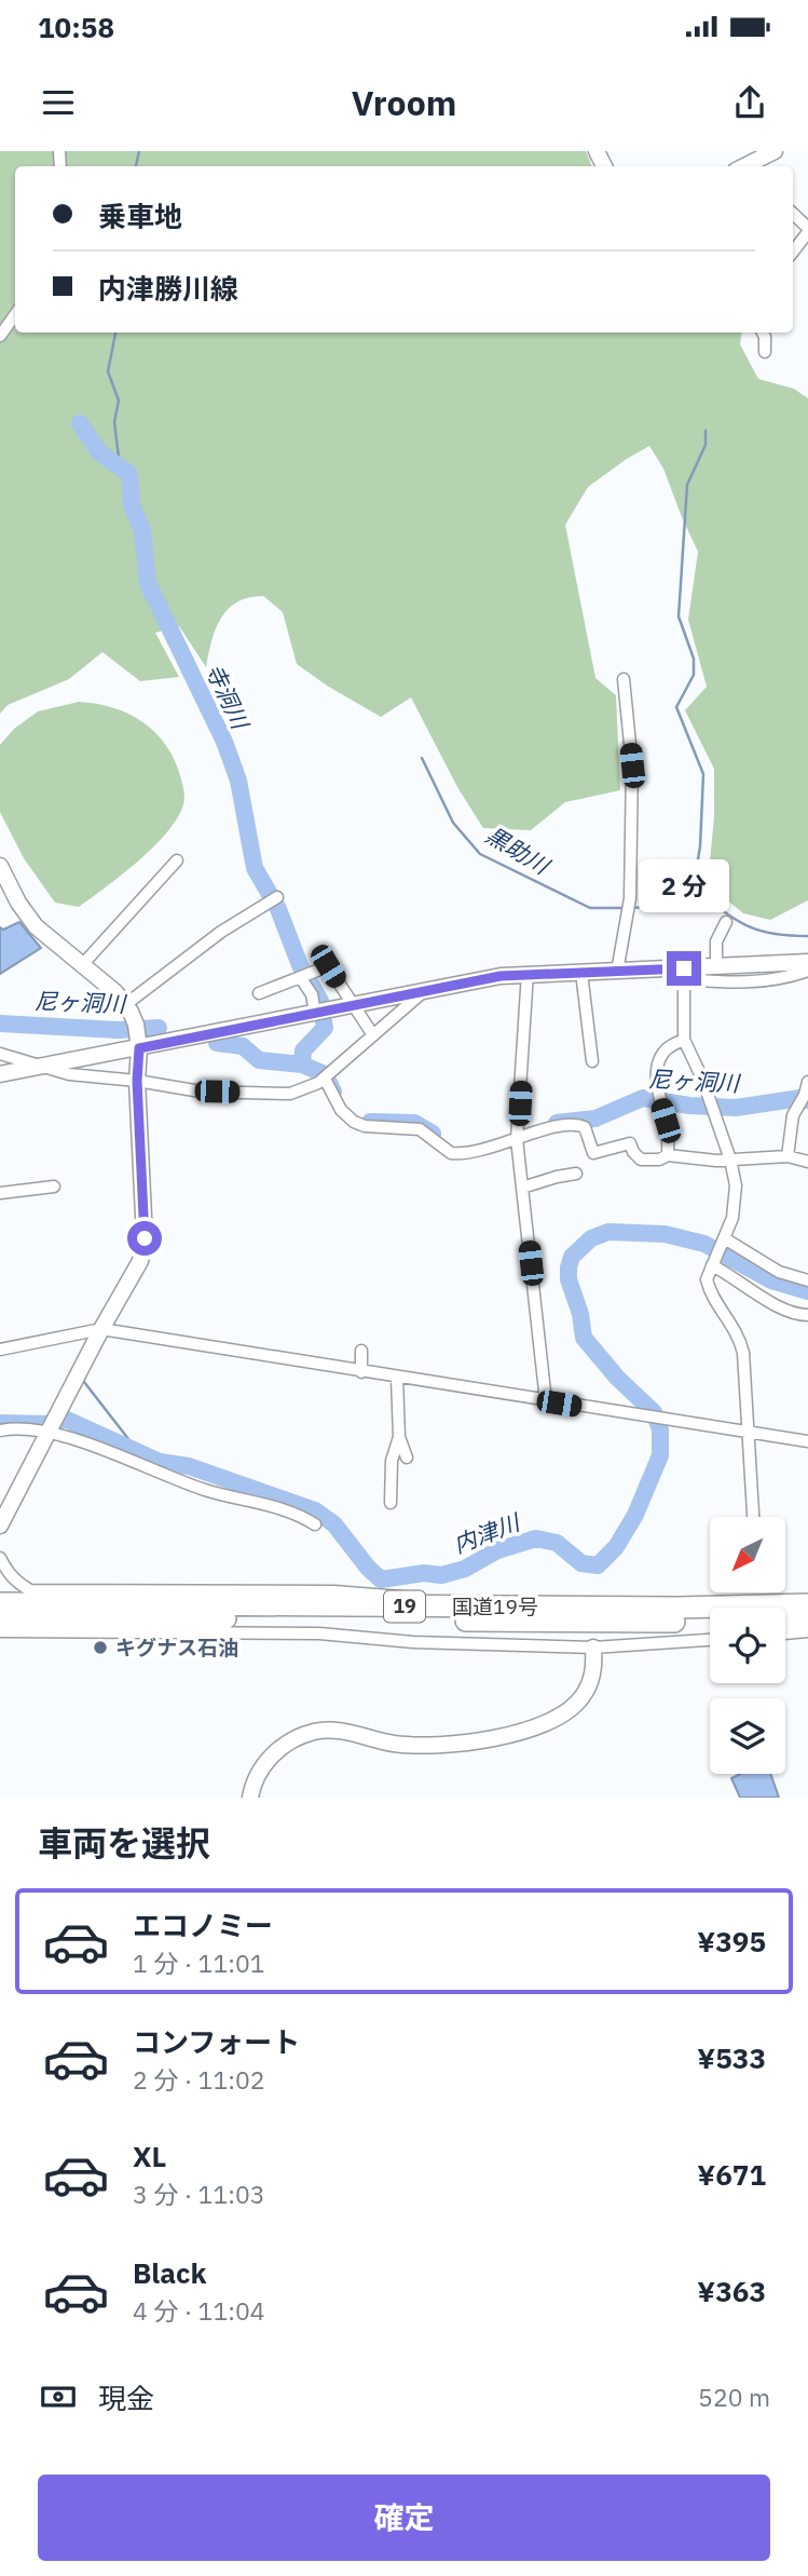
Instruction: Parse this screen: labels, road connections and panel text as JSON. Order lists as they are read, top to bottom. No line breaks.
{"streets":{"highway":["19","国道19号"]},"water":["寺洞川","黒助川","尼ヶ洞川","内津川"],"places":["キグナス石油"],"north":"bottom left","page":{"status":"10:58","header":"Vroom","banner":["乗車地","内津勝川線"],"bubble":"2 分","heading":"車両を選択","list":[{"name":"エコノミー","note":"1 分 · 11:01","value":"¥395"},{"name":"コンフォート","note":"2 分 · 11:02","value":"¥533"},{"name":"XL","note":"3 分 · 11:03","value":"¥671"},{"name":"Black","note":"4 分 · 11:04","value":"¥363"}],"pay":["現金","520 m"],"buttons":"確定"}}
